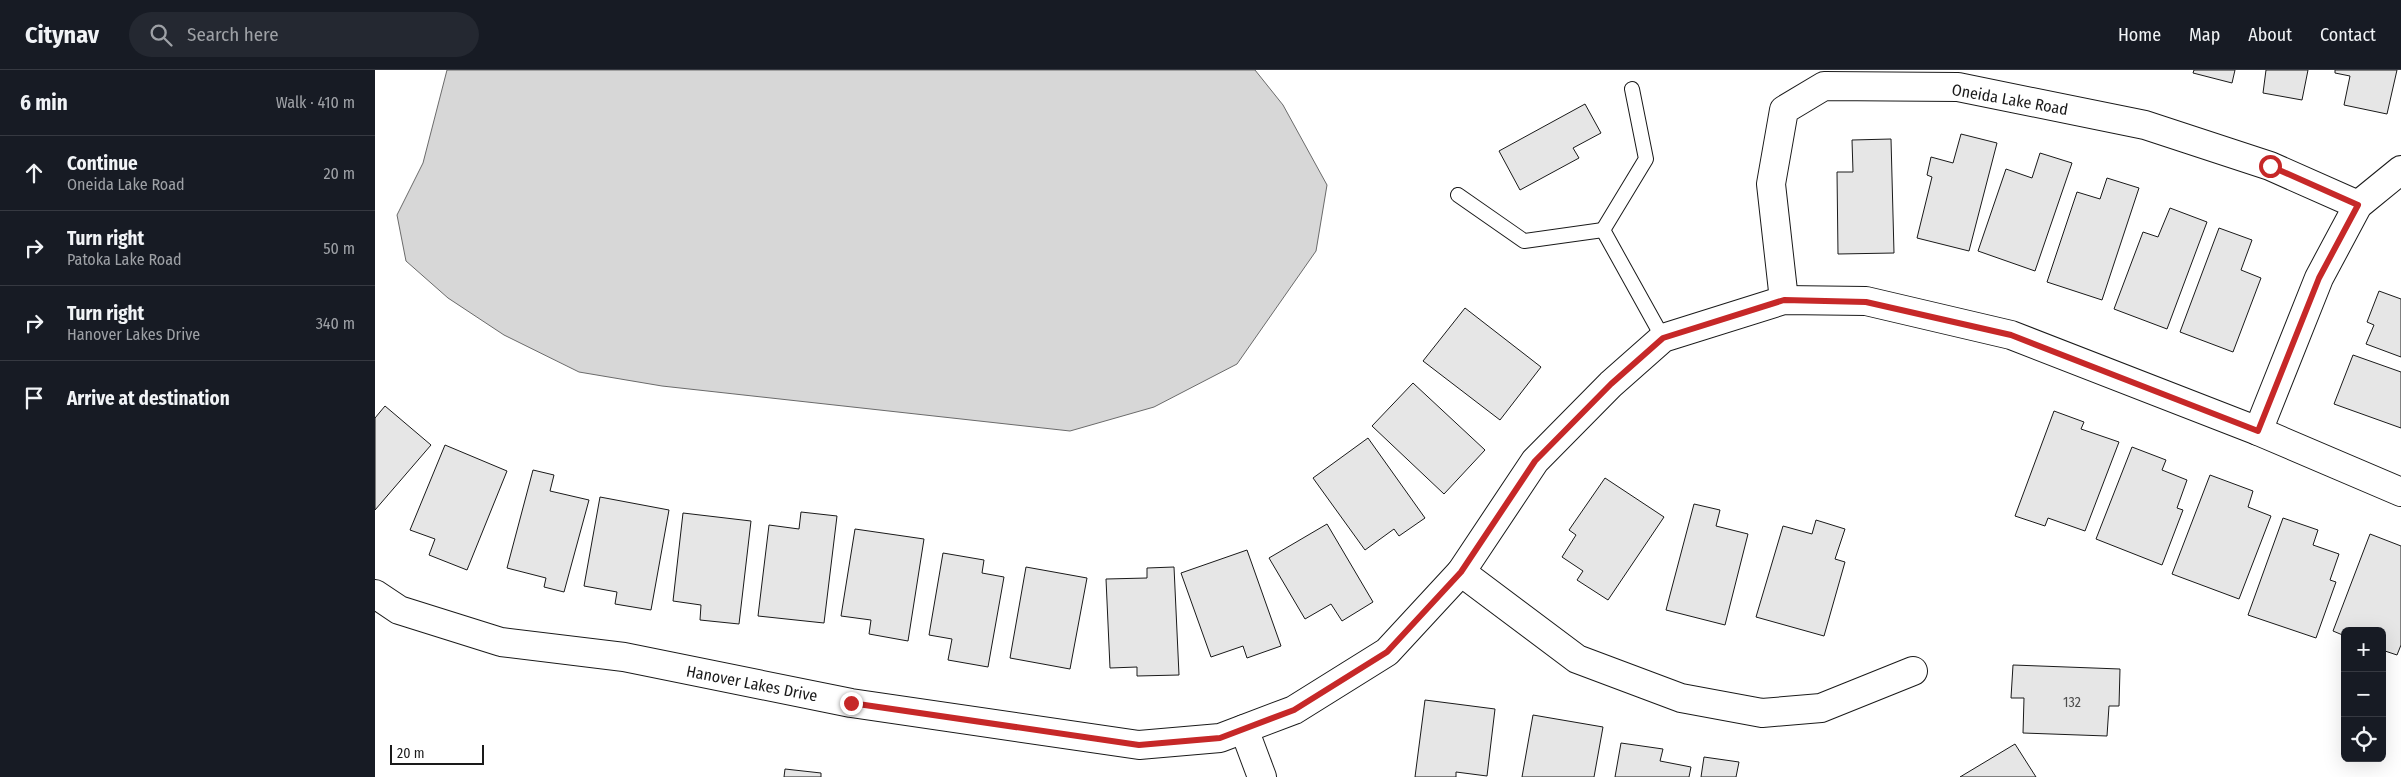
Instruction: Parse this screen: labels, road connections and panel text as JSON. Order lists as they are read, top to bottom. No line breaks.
{"streets":{"street":["Oneida Lake Road","Hanover Lakes Drive"]},"crossings":[["Oneida Lake Road","Hanover Lakes Drive"]],"house_numbers":["132"],"scale_bar":"20 m","page":{"header":"Citynav","search":"Search here","nav":["Home","Map","About","Contact"],"heading":["6 min","Walk · 410 m"],"list":[["Continue","Oneida Lake Road","20 m"],["Turn right","Patoka Lake Road","50 m"],["Turn right","Hanover Lakes Drive","340 m"],"Arrive at destination"],"map_buttons":["+","−"],"scale":"20 m"}}
